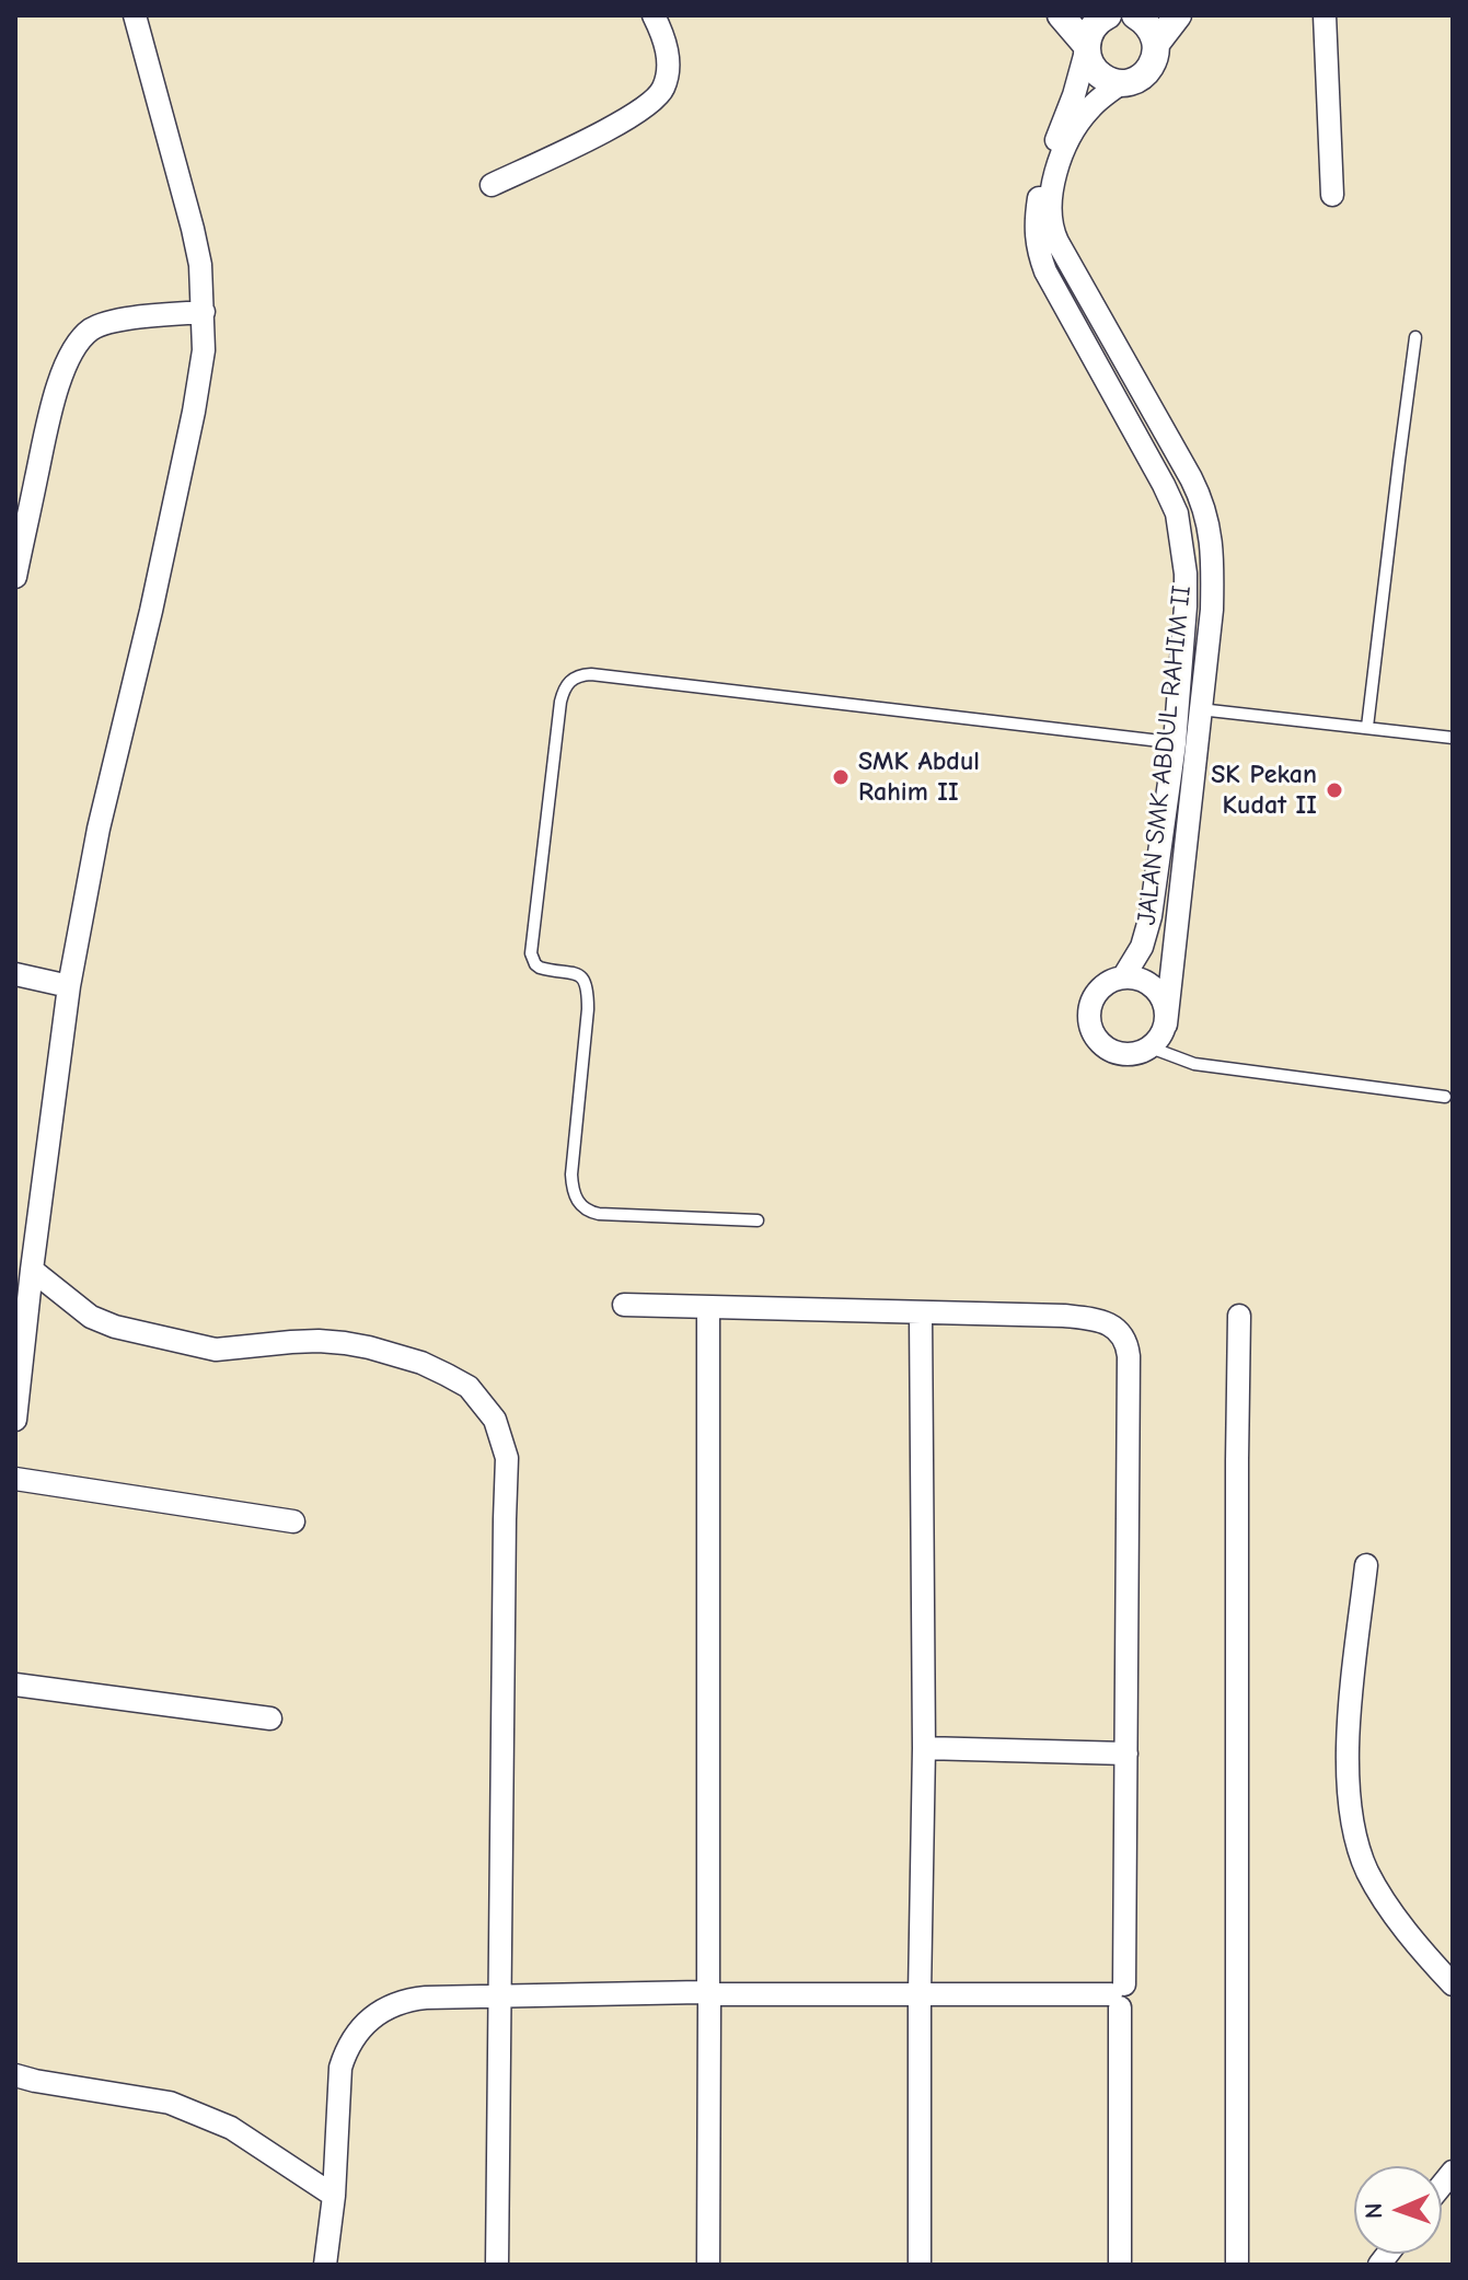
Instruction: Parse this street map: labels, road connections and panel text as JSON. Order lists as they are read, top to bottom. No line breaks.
{"streets":{"street":["JALAN SMK ABDUL RAHIM II"]},"places":["SMK Abdul Rahim II","SK Pekan Kudat II"],"north":"left"}
